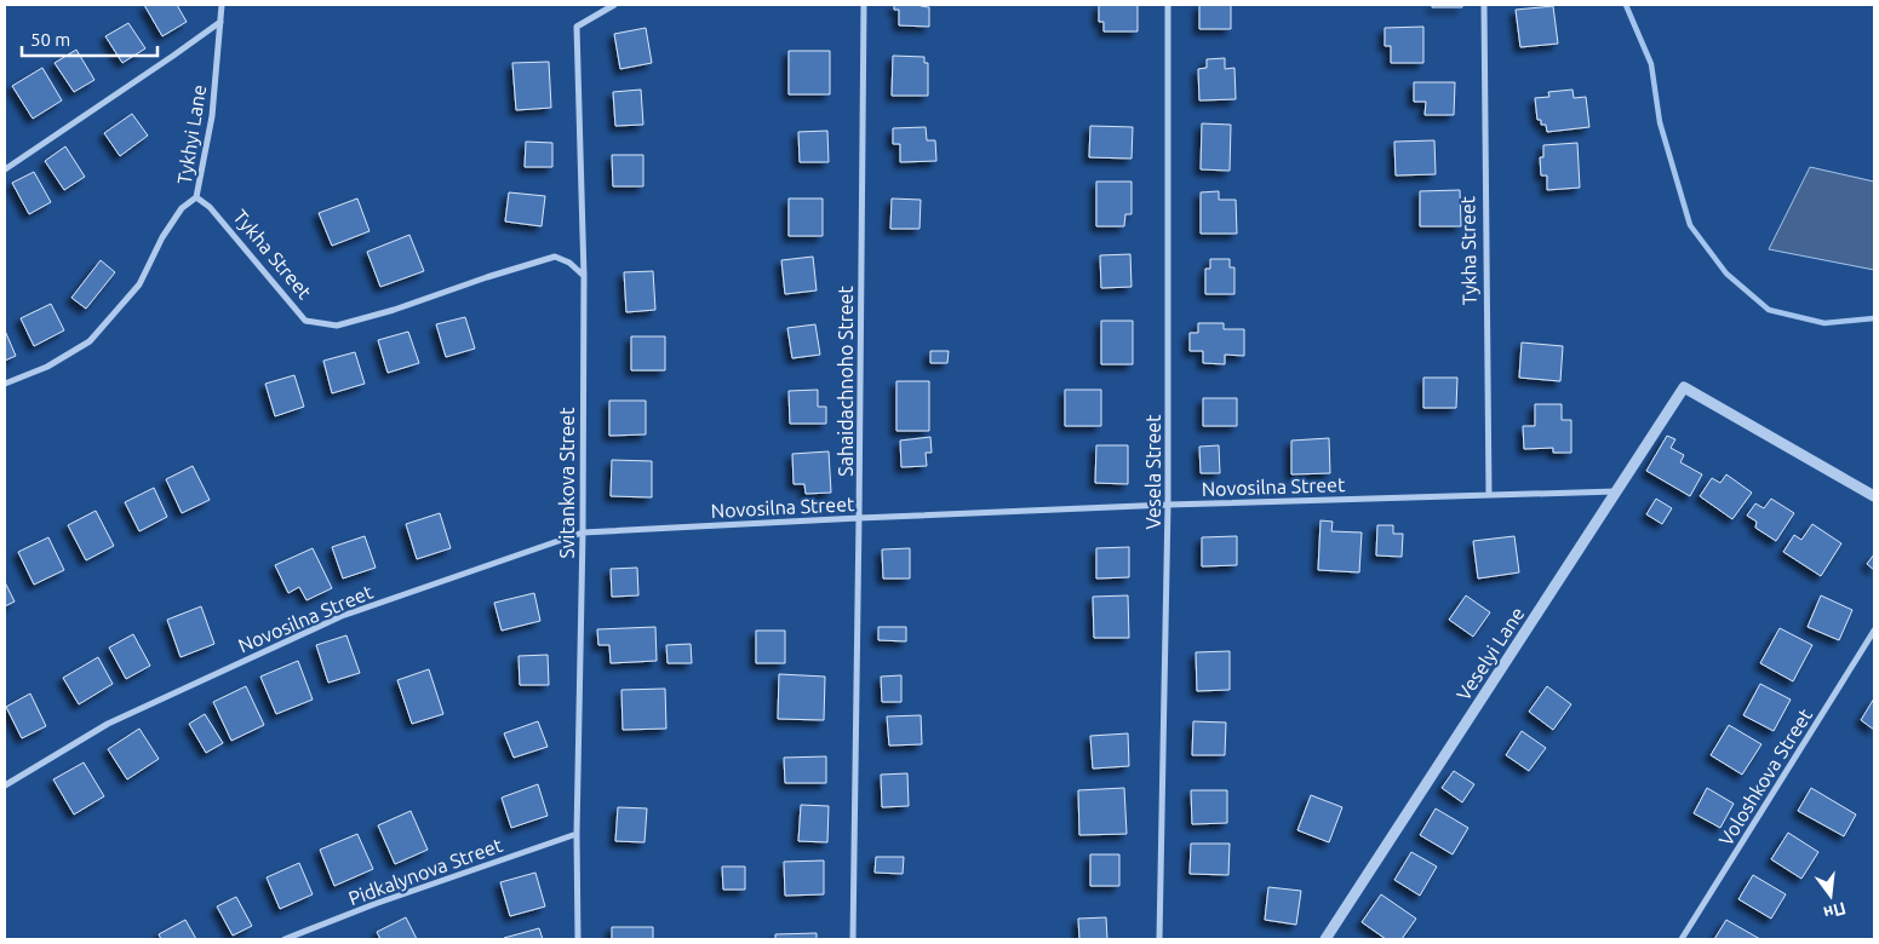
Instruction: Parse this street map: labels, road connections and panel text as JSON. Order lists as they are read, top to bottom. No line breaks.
{"streets":{"street":["Tykhyi Lane","Tykha Street","Sahaidachnoho Street","Vesela Street","Svitankova Street","Novosilna Street","Veselyi Lane","Voloshkova Street","Pidkalynova Street"]},"crossings":[["Tykhyi Lane","Tykha Street"],["Tykha Street","Svitankova Street"],["Tykha Street","Novosilna Street"],["Sahaidachnoho Street","Novosilna Street"],["Vesela Street","Novosilna Street"],["Svitankova Street","Novosilna Street"],["Svitankova Street","Pidkalynova Street"],["Novosilna Street","Veselyi Lane"]],"scale_bar":"50 m","north":"bottom"}
